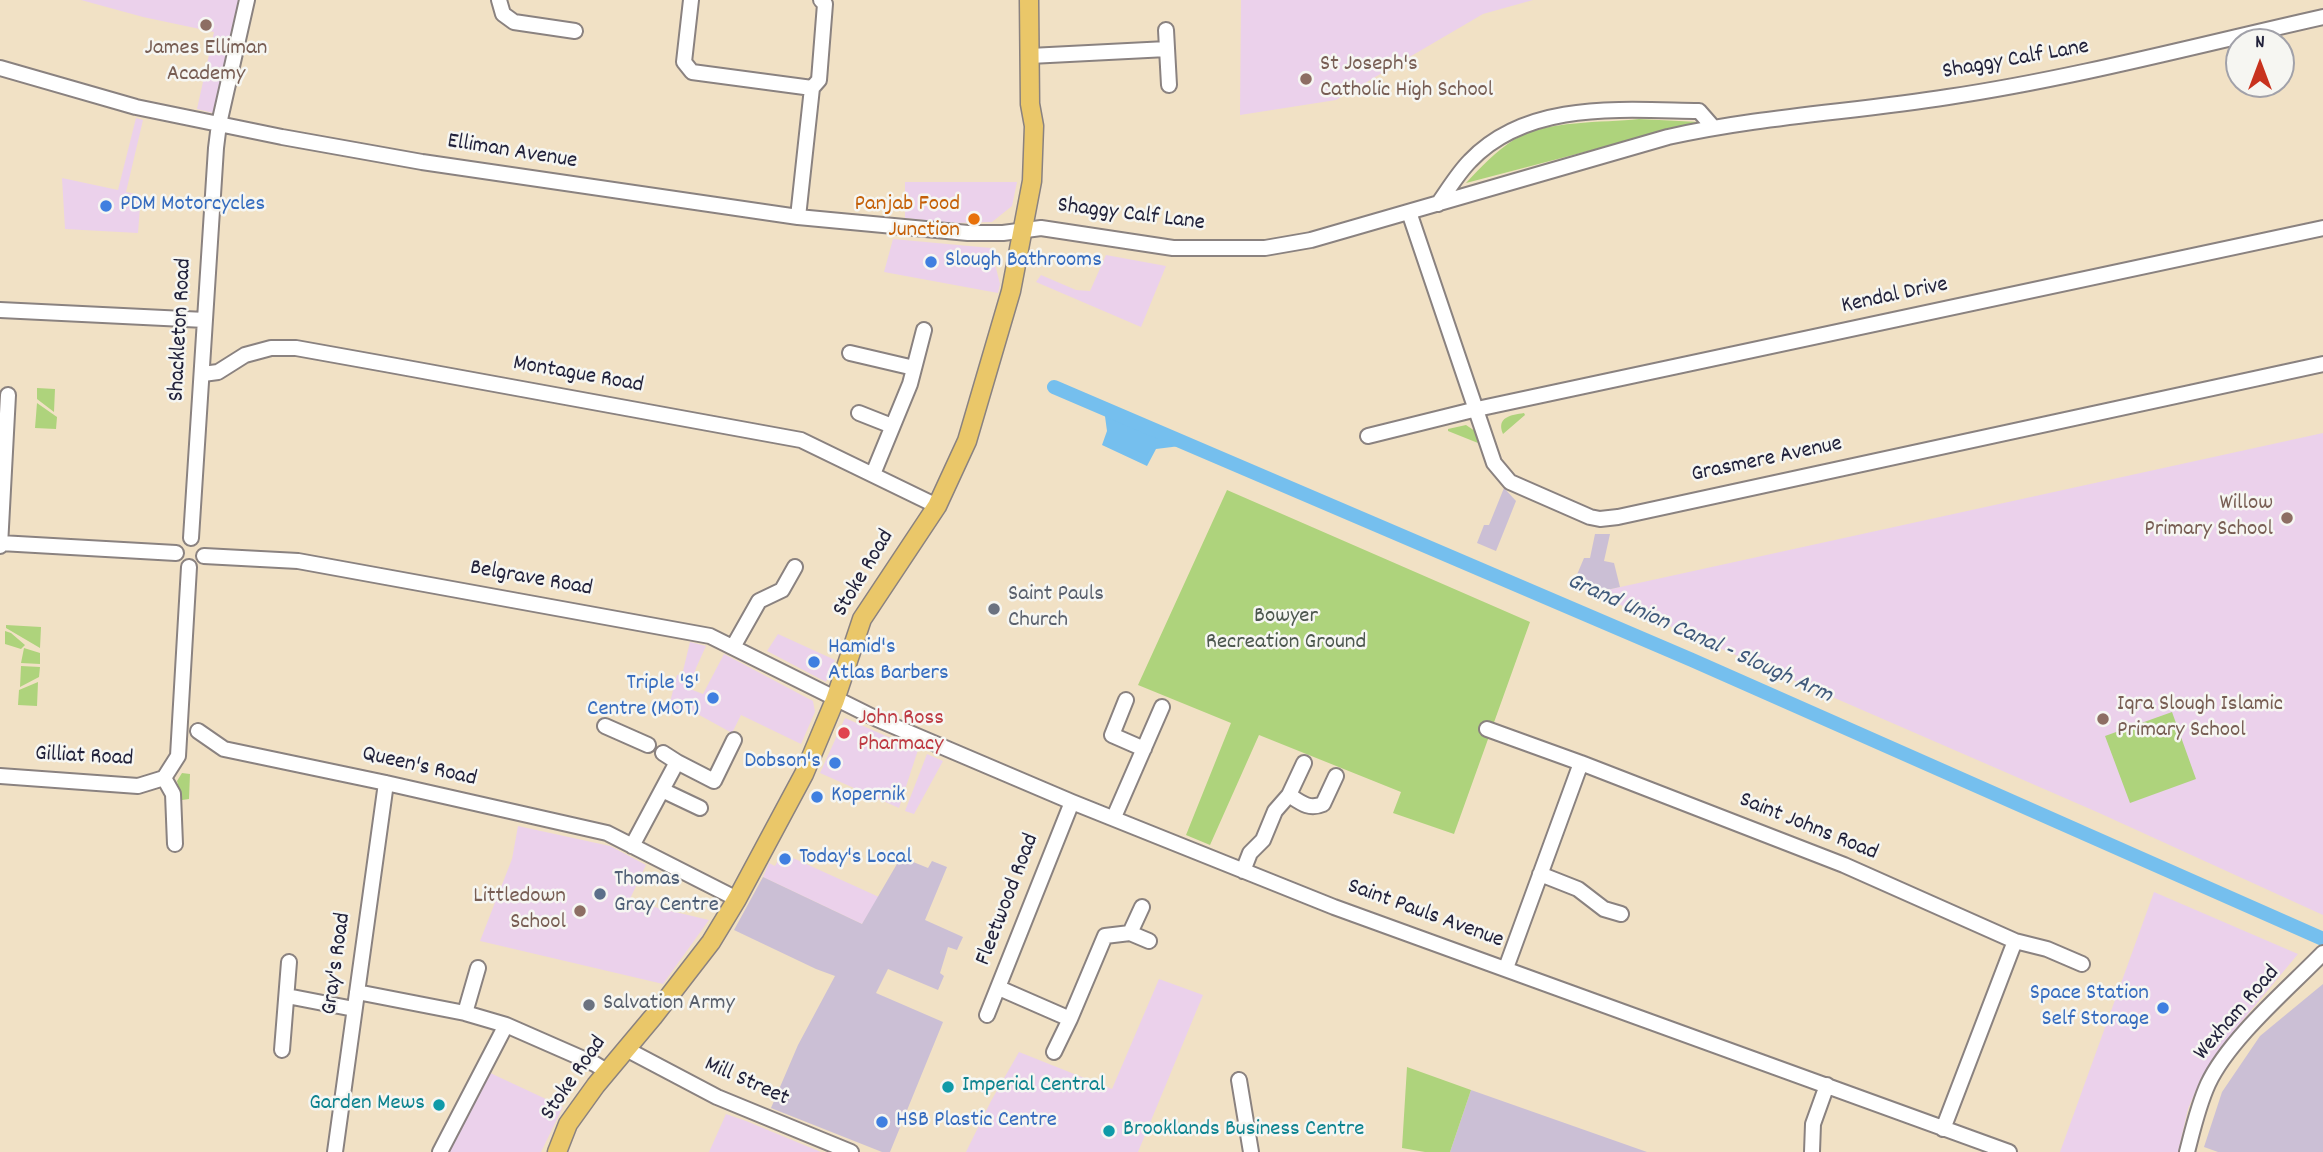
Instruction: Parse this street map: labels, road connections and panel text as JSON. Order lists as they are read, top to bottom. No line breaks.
{"streets":{"main road":["Stoke Road"],"street":["Shaggy Calf Lane","Elliman Avenue","Kendal Drive","Shackleton Road","Montague Road","Grasmere Avenue","Belgrave Road","Gilliat Road","Queen's Road","Saint Johns Road","Fleetwood Road","Saint Pauls Avenue","Gray's Road","Wexham Road","Mill Street"]},"crossings":[["Shaggy Calf Lane","Elliman Avenue"],["Shaggy Calf Lane","Grasmere Avenue"],["Shaggy Calf Lane","Stoke Road"],["Elliman Avenue","Shackleton Road"],["Elliman Avenue","Stoke Road"],["Kendal Drive","Grasmere Avenue"],["Shackleton Road","Montague Road"],["Shackleton Road","Belgrave Road"],["Montague Road","Stoke Road"],["Stoke Road","Belgrave Road"],["Stoke Road","Queen's Road"],["Stoke Road","Saint Pauls Avenue"],["Stoke Road","Mill Street"],["Belgrave Road","Saint Pauls Avenue"],["Queen's Road","Gray's Road"],["Fleetwood Road","Saint Pauls Avenue"]],"water":["Grand Union Canal - Slough Arm"],"parks":["Bowyer Recreation Ground"],"places":["James Elliman Academy","St Joseph's Catholic High School","PDM Motorcycles","Panjab Food Junction","Slough Bathrooms","Willow Primary School","Saint Pauls Church","Hamid's Atlas Barbers","Triple 'S' Centre (MOT)","Iqra Slough Islamic Primary School","John Ross Pharmacy","Dobson's","Kopernik","Today's Local","Thomas Gray Centre","Littledown School","Salvation Army","Space Station Self Storage","Imperial Central","Garden Mews","HSB Plastic Centre","Brooklands Business Centre"],"north":"top"}
